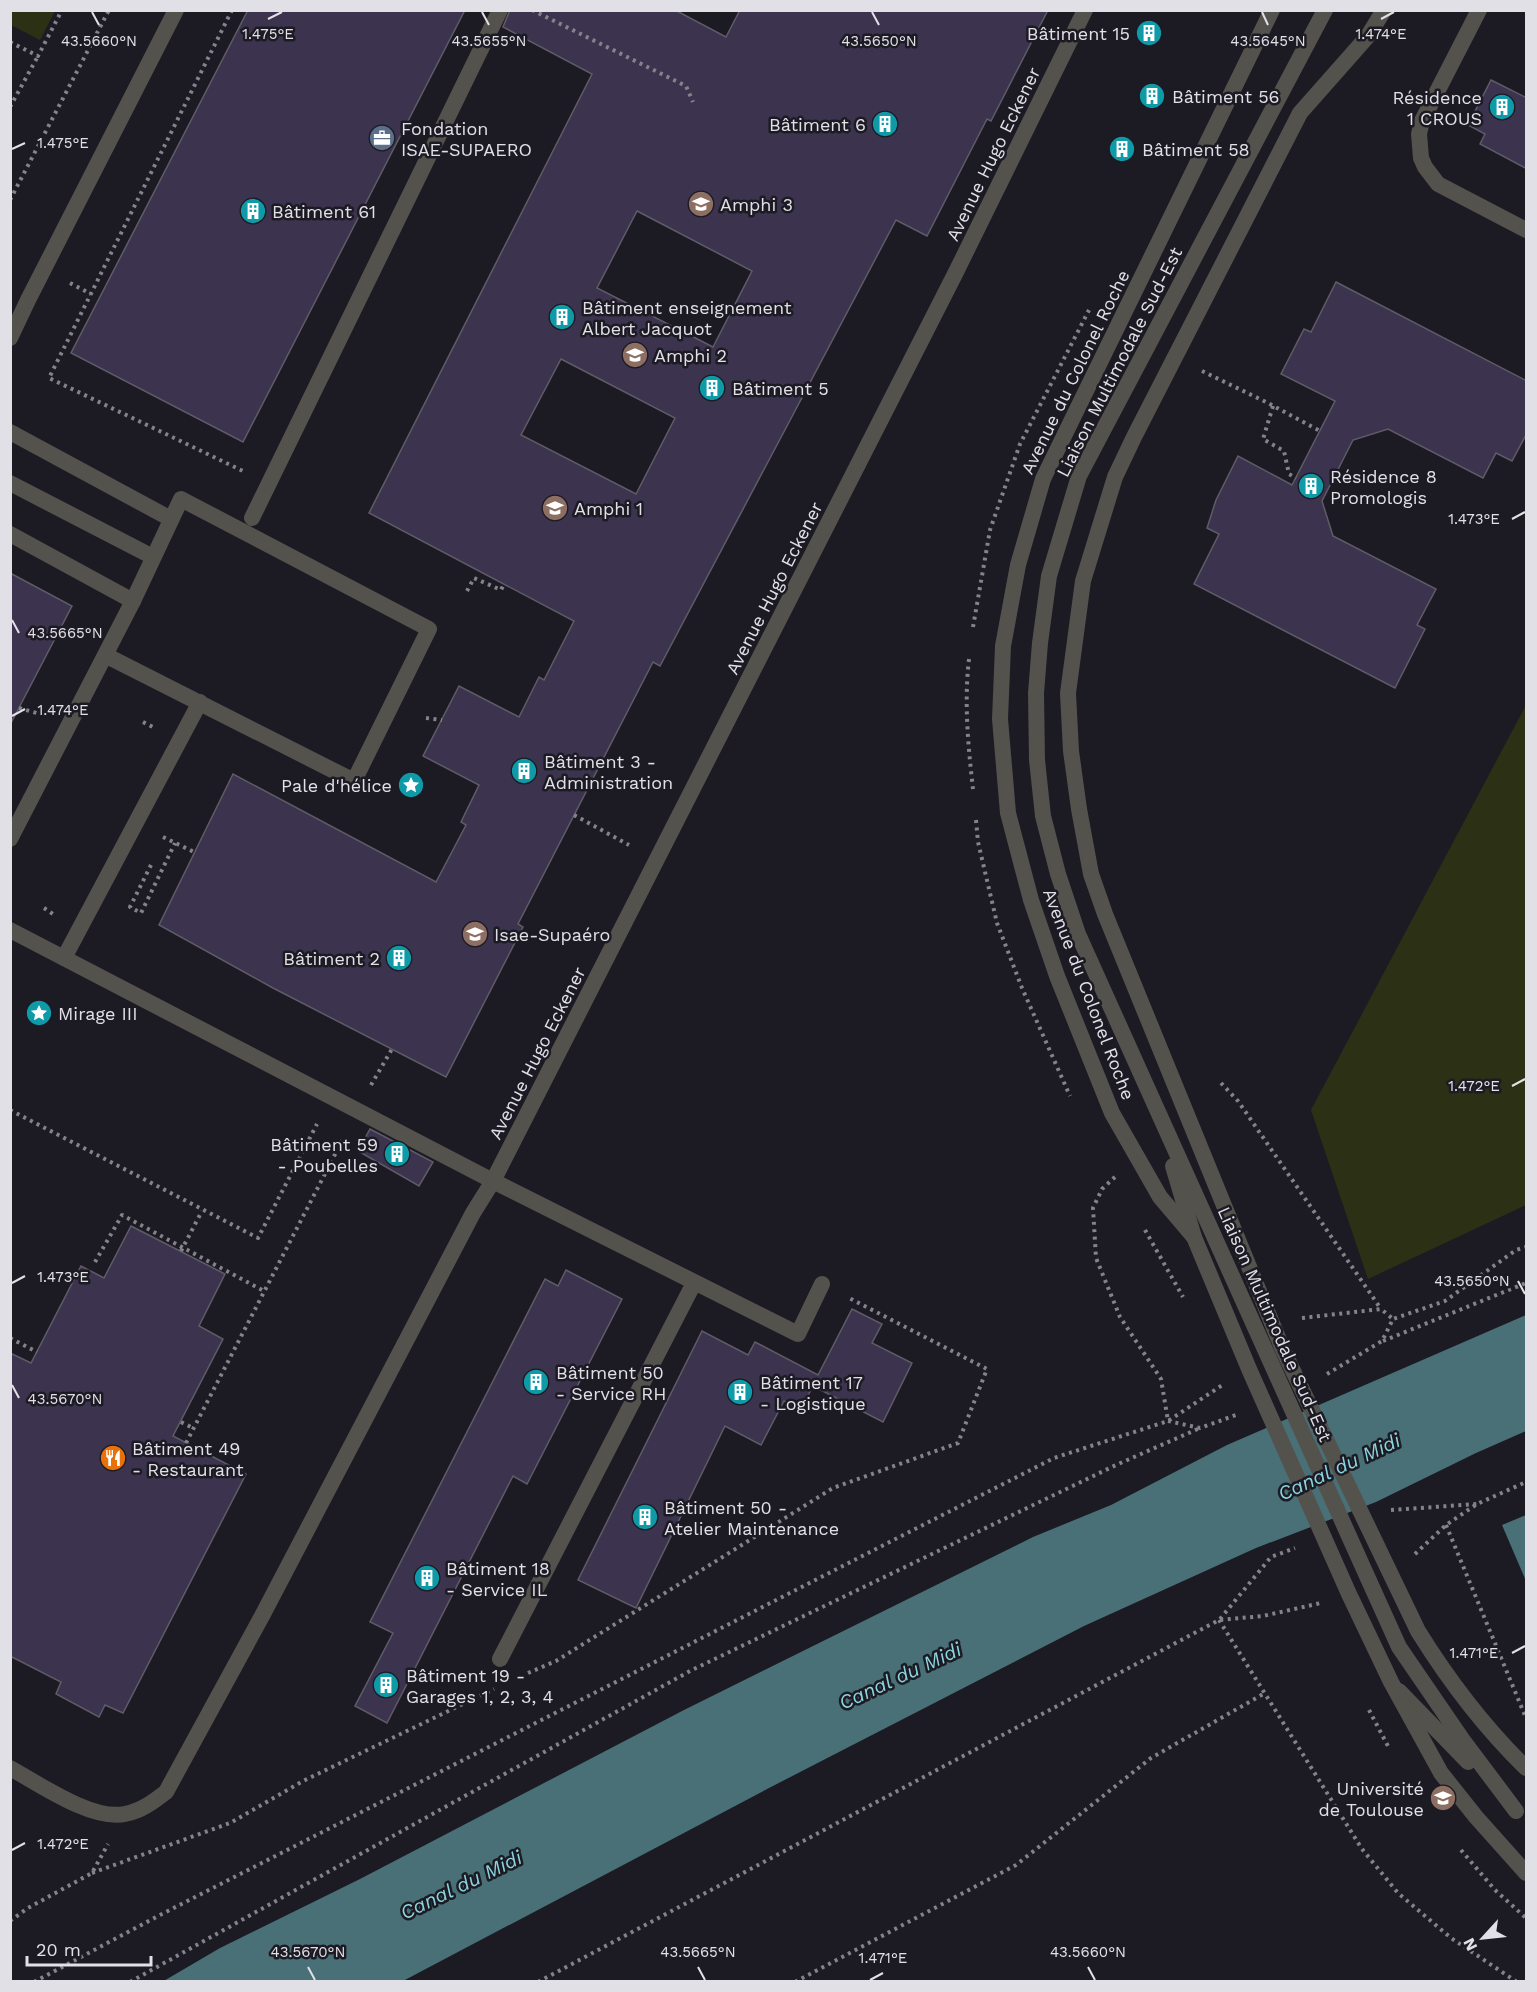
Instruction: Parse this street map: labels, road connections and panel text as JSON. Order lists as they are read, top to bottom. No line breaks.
{"streets":{"street":["Avenue Hugo Eckener","Liaison Multimodale Sud-Est","Avenue du Colonel Roche"]},"crossings":[["Liaison Multimodale Sud-Est","Avenue du Colonel Roche"]],"water":["Canal du Midi"],"places":{"building":["Bâtiment 15","Bâtiment 56","Résidence 1 CROUS","Bâtiment 6","Bâtiment 58","Bâtiment 61","Bâtiment enseignement Albert Jacquot","Bâtiment 5","Résidence 8 Promologis","Bâtiment 3 - Administration","Bâtiment 2","Bâtiment 59 - Poubelles","Bâtiment 50 - Service RH","Bâtiment 17 - Logistique","Bâtiment 50 - Atelier Maintenance","Bâtiment 18 - Service IL","Bâtiment 19 - Garages 1, 2, 3, 4"],"office":["Fondation ISAE-SUPAERO"],"school or university":["Amphi 3","Amphi 2","Amphi 1","Isae-Supaéro","Université de Toulouse"],"place":["Pale d'hélice","Mirage III"],"restaurant":["Bâtiment 49 - Restaurant"]},"scale_bar":"20 m","north":"bottom left","coordinates":["1.475°E","1.474°E","43.5660°N","43.5655°N","43.5650°N","43.5645°N","1.473°E","43.5665°N","1.472°E","43.5670°N","1.471°E"]}
